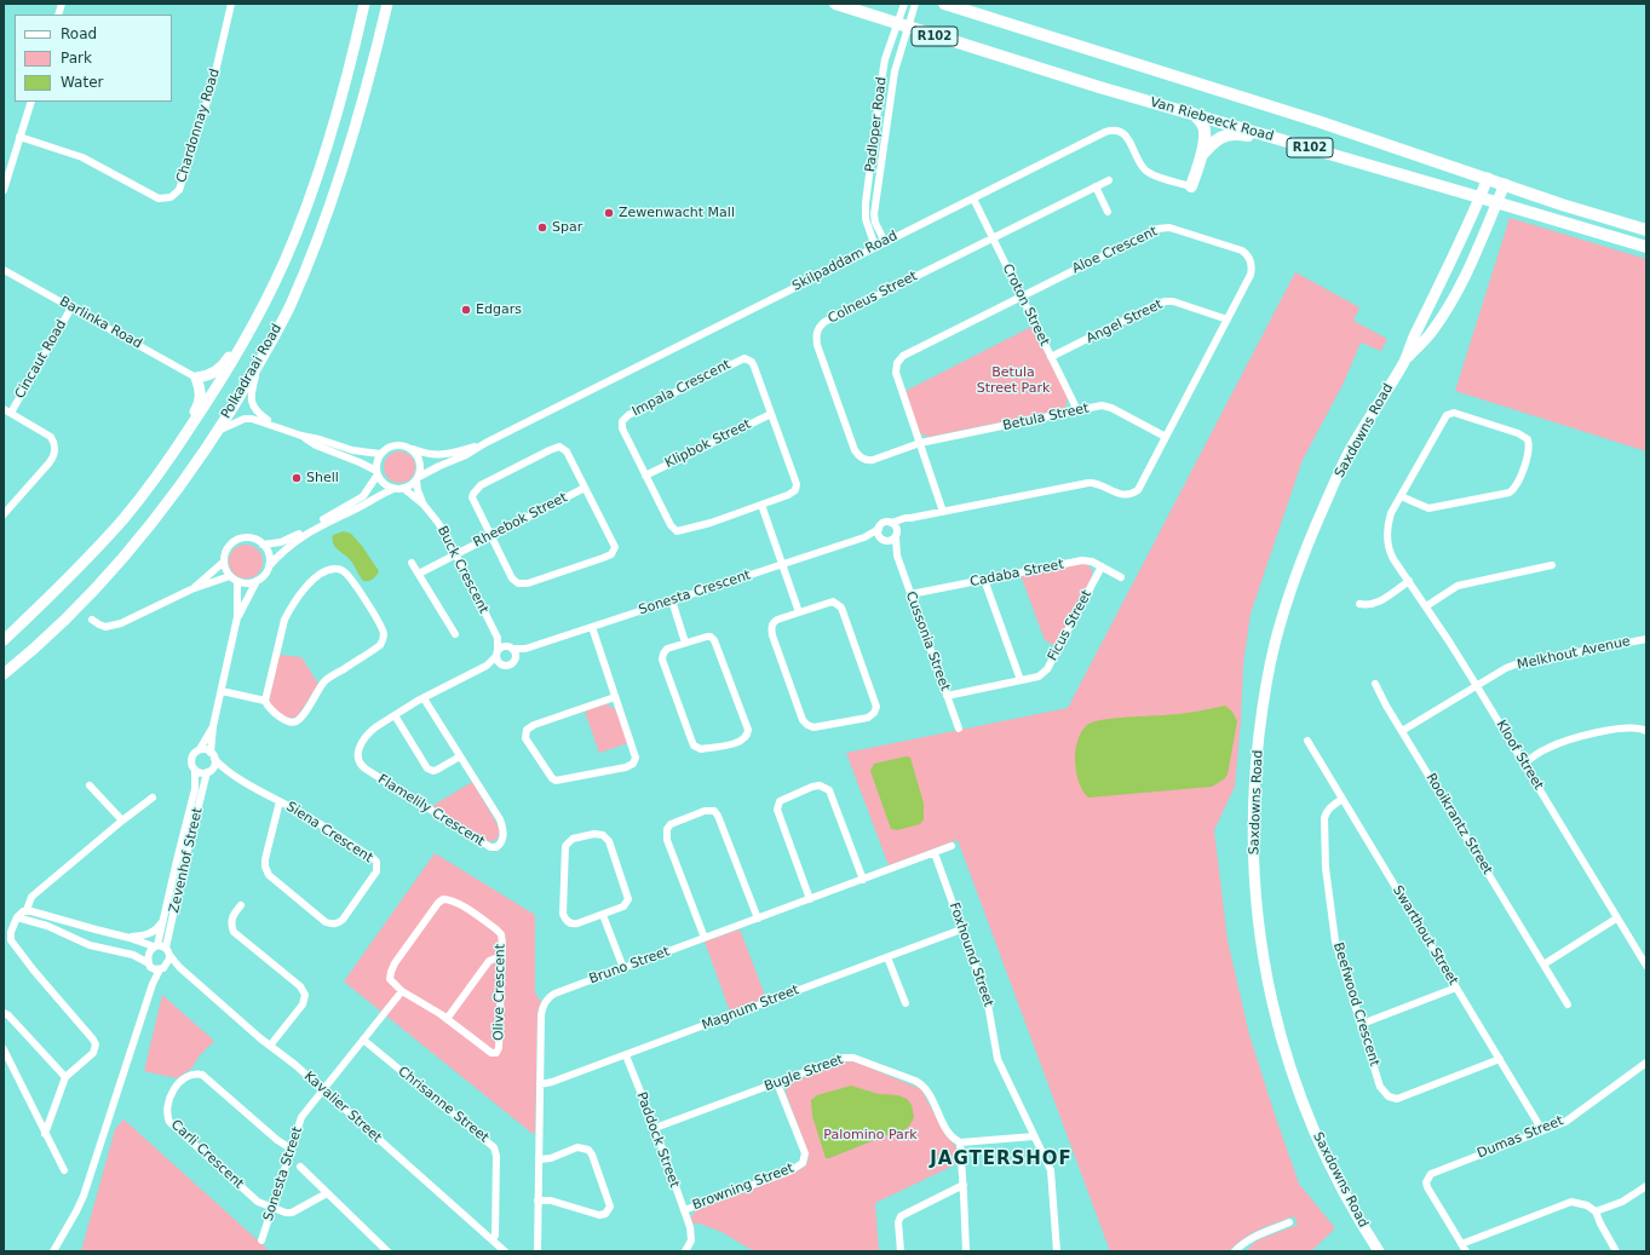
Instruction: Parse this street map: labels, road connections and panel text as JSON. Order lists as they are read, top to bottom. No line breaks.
{"streets":{"main road":["R102","Van Riebeeck Road","Polkadraai Road","Saxdowns Road"],"street":["Padloper Road","Chardonnay Road","Aloe Crescent","Skilpaddam Road","Colneus Street","Croton Street","Angel Street","Barlinka Road","Cincaut Road","Impala Crescent","Betula Street","Klipbok Street","Rheebok Street","Buck Crescent","Cadaba Street","Sonesta Crescent","Ficus Street","Cussonia Street","Melkhout Avenue","Kloof Street","Flamelily Crescent","Rooikrantz Street","Siena Crescent","Zevenhof Street","Swarthout Street","Foxhound Street","Bruno Street","Olive Crescent","Beefwood Crescent","Magnum Street","Bugle Street","Chrisanne Street","Kavalier Street","Dumas Street","Paddock Street","Carli Crescent","Sonesta Street","Browning Street"]},"crossings":[["R102","Saxdowns Road"],["Van Riebeeck Road","Padloper Road"],["Van Riebeeck Road","Saxdowns Road"],["Padloper Road","Skilpaddam Road"],["Aloe Crescent","Colneus Street"],["Aloe Crescent","Croton Street"],["Aloe Crescent","Angel Street"],["Aloe Crescent","Betula Street"],["Aloe Crescent","Sonesta Crescent"],["Aloe Crescent","Cussonia Street"],["Skilpaddam Road","Croton Street"],["Colneus Street","Croton Street"],["Colneus Street","Betula Street"],["Croton Street","Angel Street"],["Croton Street","Betula Street"],["Barlinka Road","Cincaut Road"],["Impala Crescent","Klipbok Street"],["Rheebok Street","Buck Crescent"],["Buck Crescent","Sonesta Crescent"],["Cadaba Street","Ficus Street"],["Cadaba Street","Cussonia Street"],["Sonesta Crescent","Cussonia Street"],["Ficus Street","Cussonia Street"],["Melkhout Avenue","Kloof Street"],["Melkhout Avenue","Rooikrantz Street"],["Siena Crescent","Zevenhof Street"],["Zevenhof Street","Kavalier Street"],["Swarthout Street","Beefwood Crescent"],["Swarthout Street","Dumas Street"],["Foxhound Street","Bruno Street"],["Foxhound Street","Magnum Street"],["Bruno Street","Magnum Street"],["Olive Crescent","Sonesta Street"],["Magnum Street","Paddock Street"],["Bugle Street","Paddock Street"],["Bugle Street","Browning Street"],["Chrisanne Street","Kavalier Street"],["Chrisanne Street","Sonesta Street"],["Kavalier Street","Sonesta Street"],["Paddock Street","Browning Street"],["Carli Crescent","Sonesta Street"]],"districts":["JAGTERSHOF"],"parks":["Betula Street Park","Palomino Park"],"places":["Zewenwacht Mall","Spar","Edgars","Shell"],"legend":["Road","Park","Water"]}
